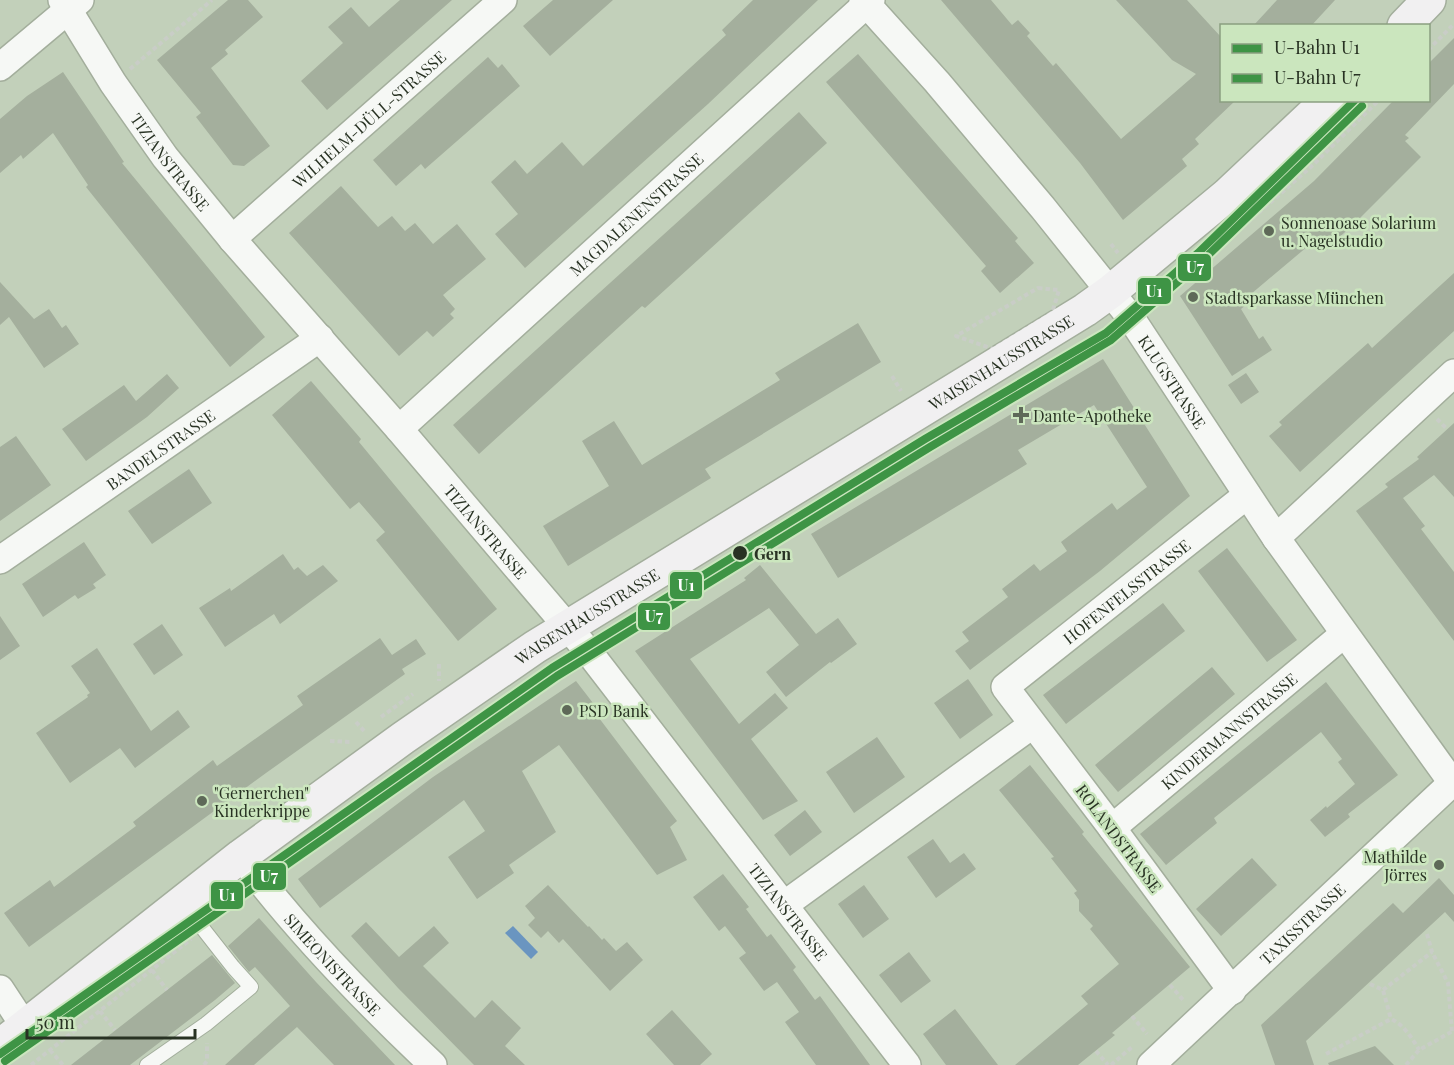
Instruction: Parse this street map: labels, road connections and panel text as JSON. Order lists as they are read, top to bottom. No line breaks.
{"streets":{"street":["WILHELM-DÜLL-STRASSE","TIZIANSTRASSE","MAGDALENENSTRASSE","WAISENHAUSSTRASSE","KLUGSTRASSE","BANDELSTRASSE","HOFENFELSSTRASSE","KINDERMANNSTRASSE","ROLANDSTRASSE","TAXISSTRASSE","SIMEONISTRASSE"]},"crossings":[["WILHELM-DÜLL-STRASSE","TIZIANSTRASSE"],["TIZIANSTRASSE","MAGDALENENSTRASSE"],["TIZIANSTRASSE","WAISENHAUSSTRASSE"],["TIZIANSTRASSE","BANDELSTRASSE"],["MAGDALENENSTRASSE","KLUGSTRASSE"],["WAISENHAUSSTRASSE","KLUGSTRASSE"],["WAISENHAUSSTRASSE","SIMEONISTRASSE"],["KLUGSTRASSE","HOFENFELSSTRASSE"],["KLUGSTRASSE","KINDERMANNSTRASSE"],["KLUGSTRASSE","TAXISSTRASSE"],["HOFENFELSSTRASSE","ROLANDSTRASSE"],["KINDERMANNSTRASSE","ROLANDSTRASSE"],["ROLANDSTRASSE","TAXISSTRASSE"]],"places":{"other":["Sonnenoase Solarium u. Nagelstudio","Stadtsparkasse München","Gern","PSD Bank","\"Gernerchen\" Kinderkrippe","Mathilde Jörres"],"health":["Dante-Apotheke"]},"lines":["metro line U1","metro line U7"],"legend":["U-Bahn U1","U-Bahn U7"],"scale_bar":"50 m"}
